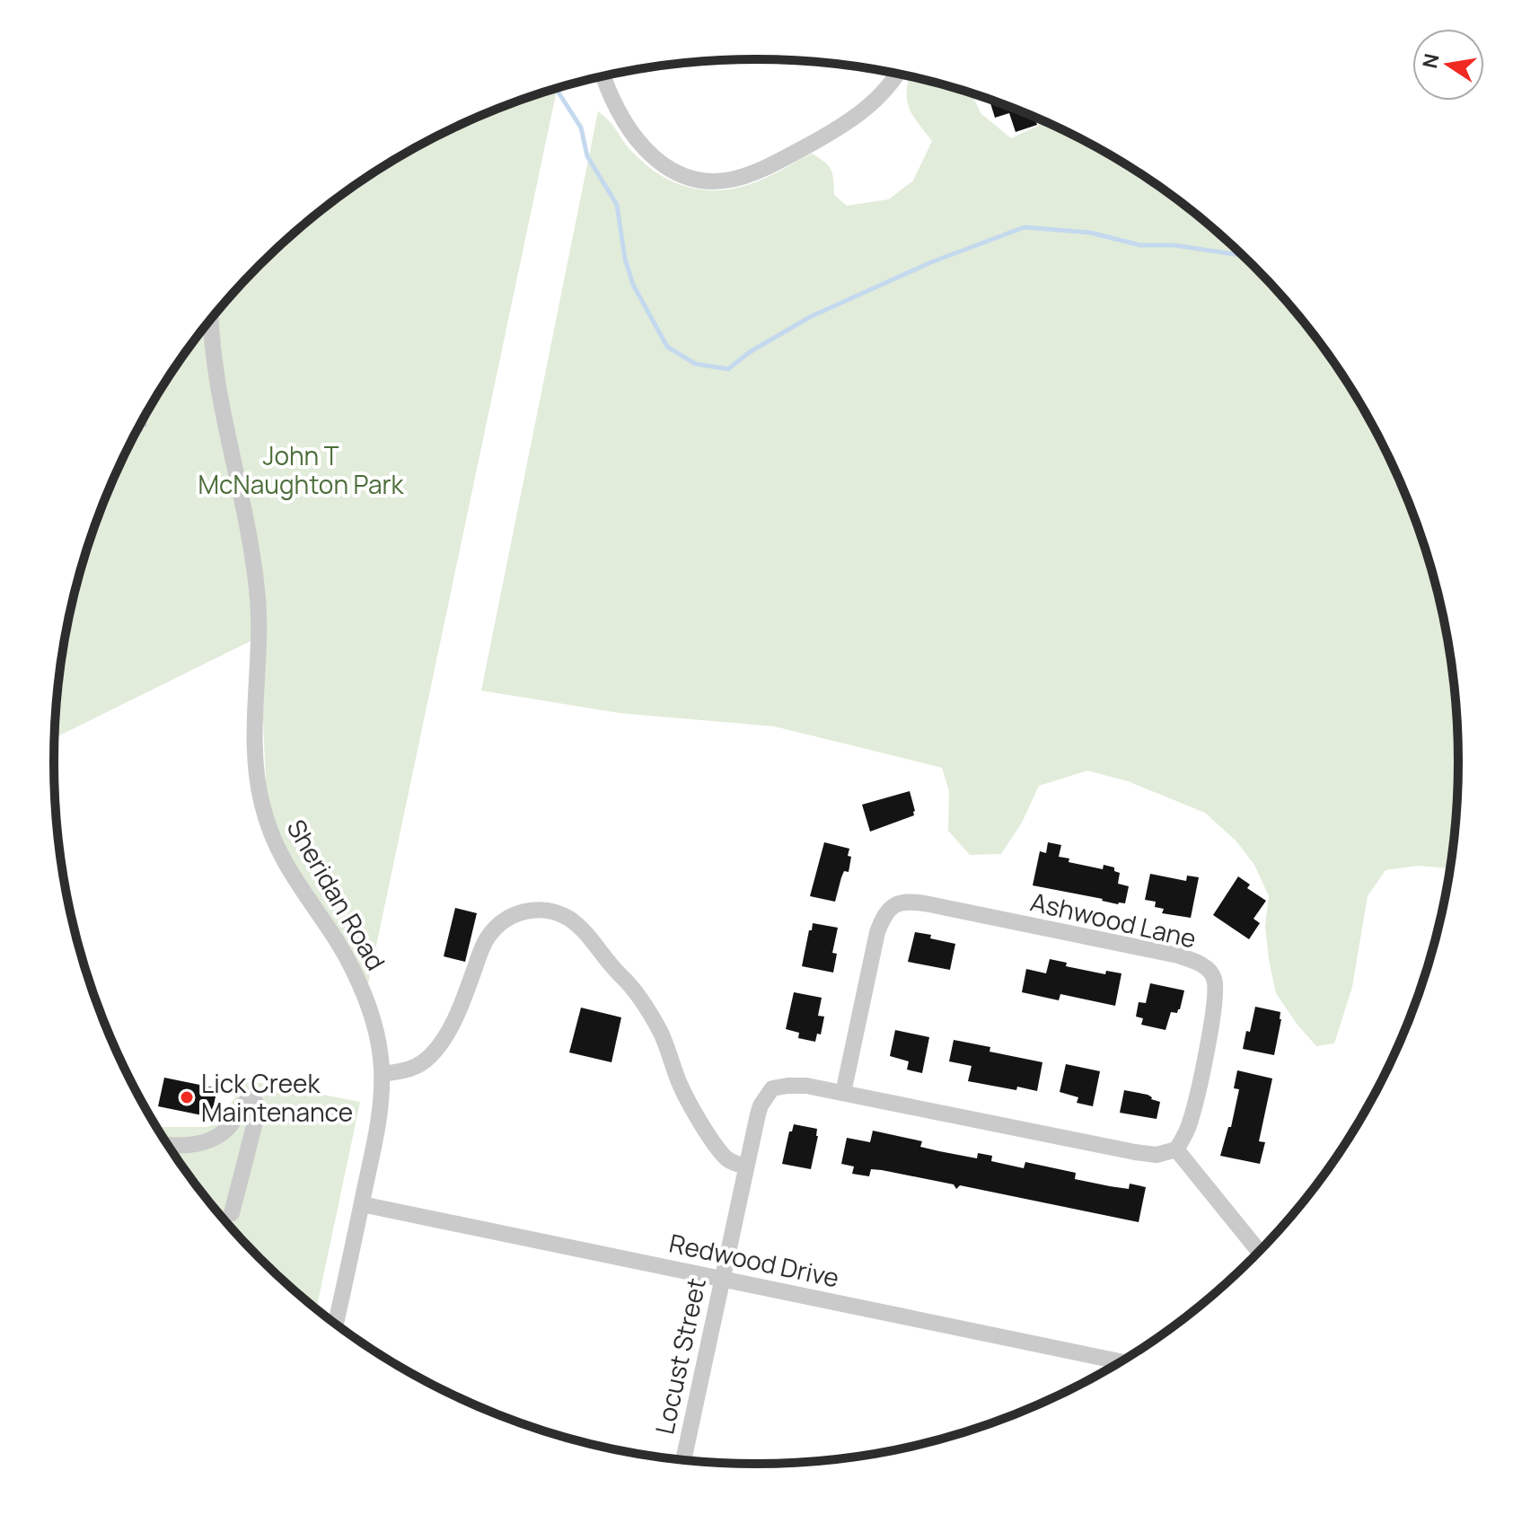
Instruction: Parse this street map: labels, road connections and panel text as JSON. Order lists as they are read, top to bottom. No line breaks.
{"streets":{"street":["Sheridan Road","Ashwood Lane","Redwood Drive","Locust Street"]},"crossings":[["Sheridan Road","Redwood Drive"],["Ashwood Lane","Locust Street"],["Redwood Drive","Locust Street"]],"parks":["John T McNaughton Park"],"places":["Lick Creek Maintenance"],"north":"left"}
